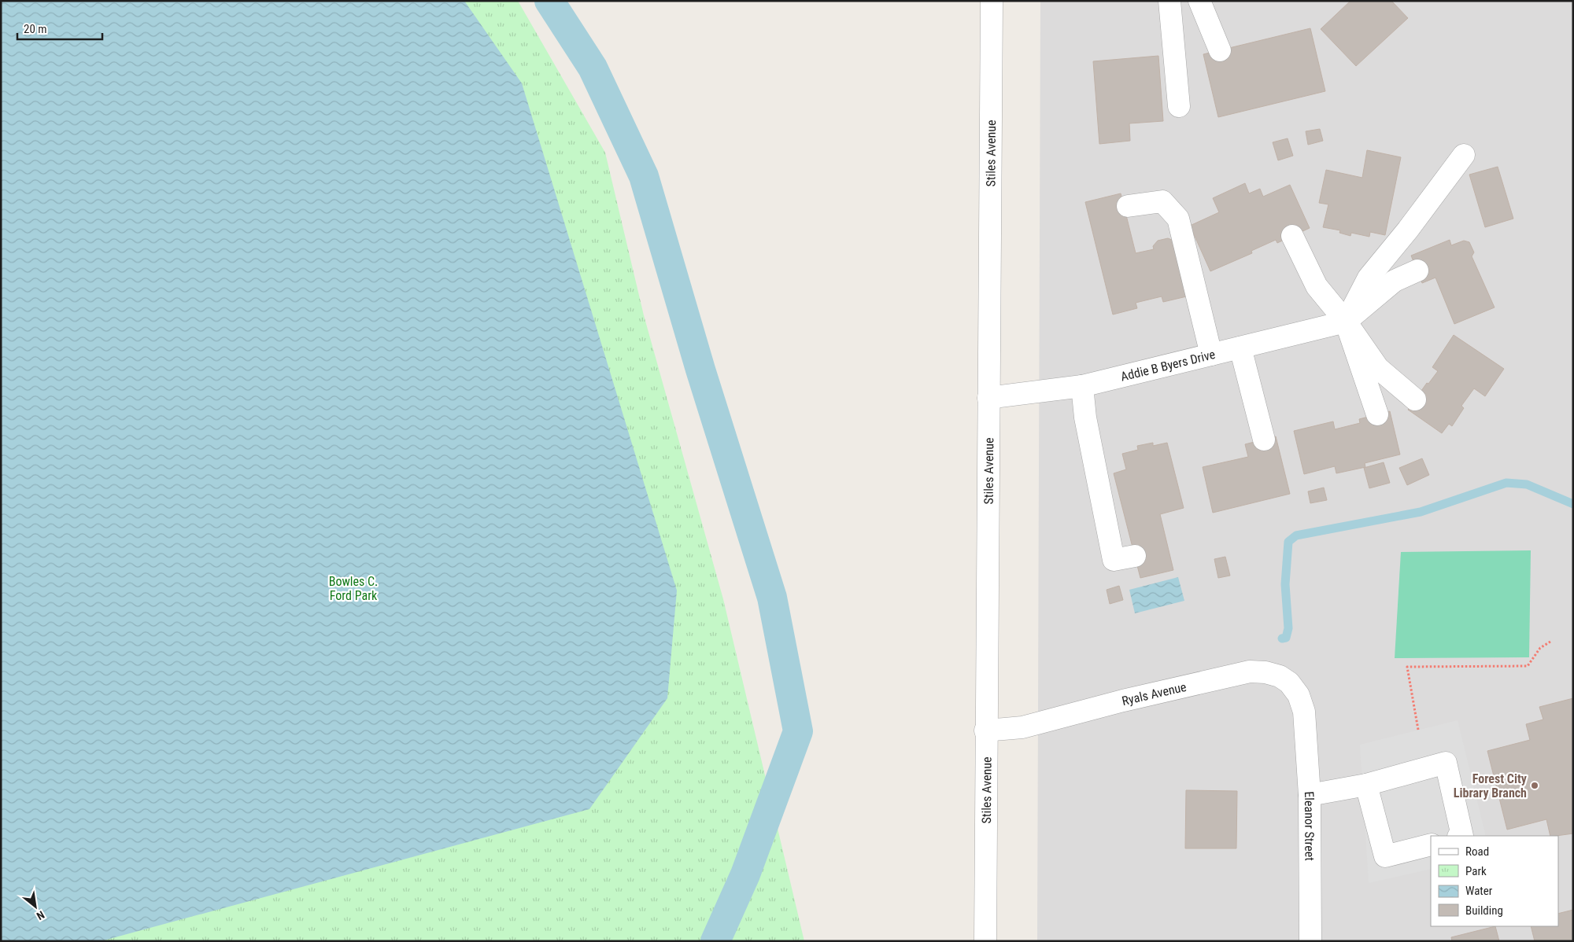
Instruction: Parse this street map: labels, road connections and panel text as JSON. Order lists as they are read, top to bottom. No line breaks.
{"streets":{"street":["Stiles Avenue","Addie B Byers Drive","Ryals Avenue","Eleanor Street"]},"crossings":[["Stiles Avenue","Addie B Byers Drive"],["Stiles Avenue","Ryals Avenue"],["Ryals Avenue","Eleanor Street"]],"parks":["Bowles C. Ford Park"],"places":["Forest City Library Branch"],"legend":["Road","Park","Water","Building"],"scale_bar":"20 m","north":"bottom right"}
